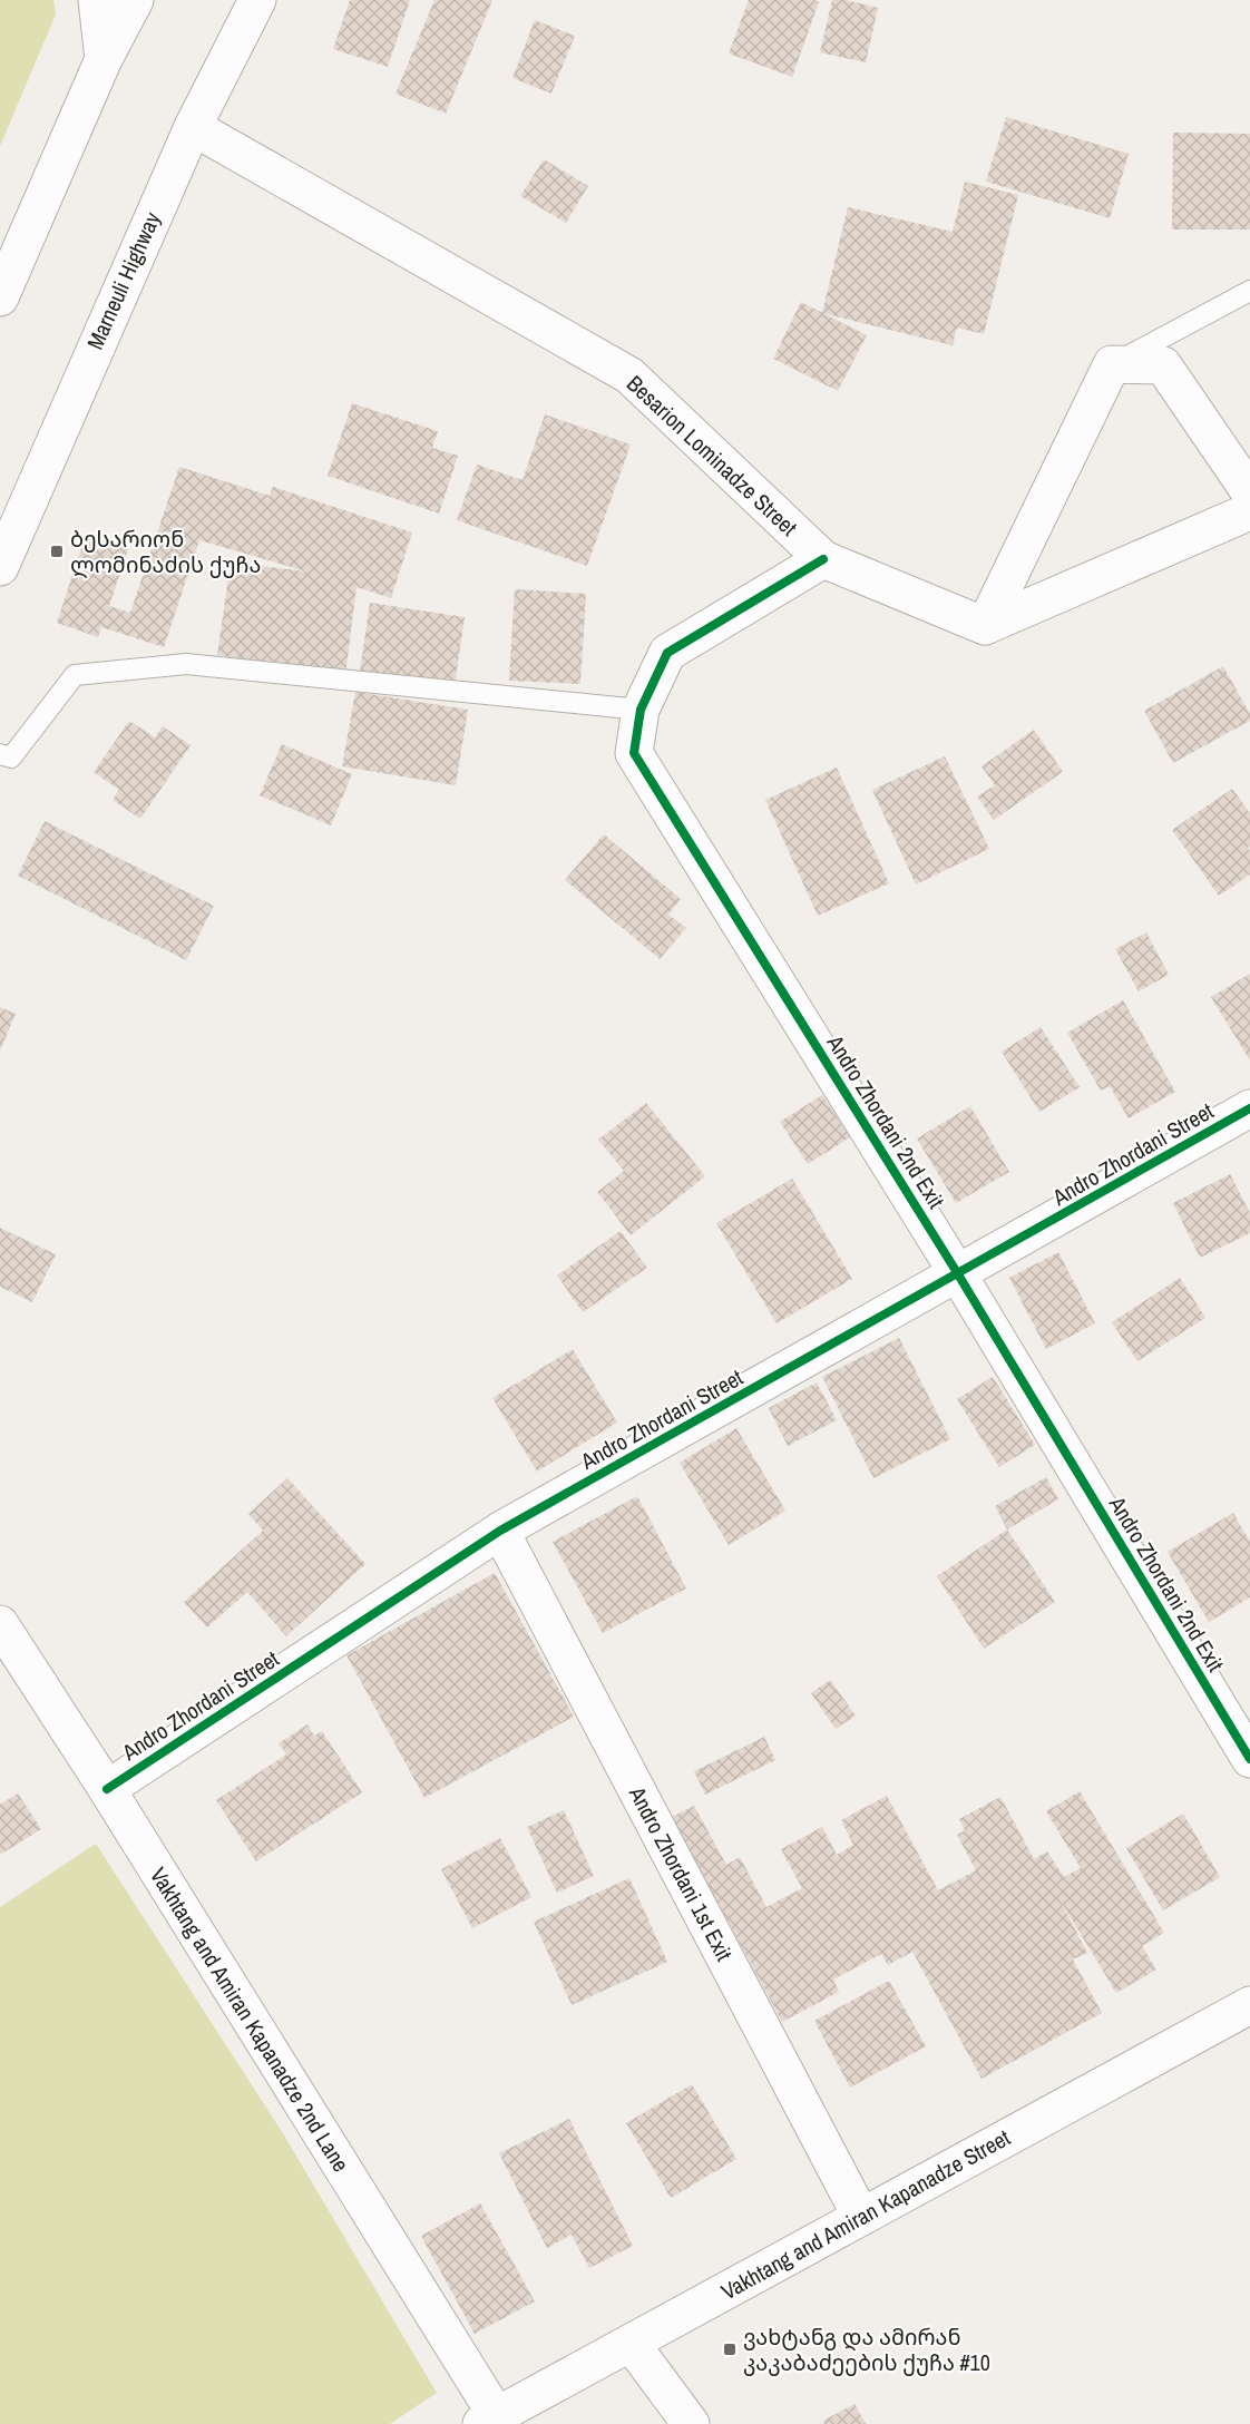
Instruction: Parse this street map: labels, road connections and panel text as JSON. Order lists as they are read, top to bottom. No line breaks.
{"streets":{"main road":["Marneuli Highway","Besarion Lominadze Street","Andro Zhordani 2nd Exit","Andro Zhordani Street","Andro Zhordani 1st Exit","Vakhtang and Amiran Kapanadze 2nd Lane","Vakhtang and Amiran Kapanadze Street"]},"crossings":[["Marneuli Highway","Besarion Lominadze Street"],["Besarion Lominadze Street","Andro Zhordani 2nd Exit"],["Andro Zhordani 2nd Exit","Andro Zhordani Street"],["Andro Zhordani Street","Andro Zhordani 1st Exit"],["Andro Zhordani Street","Vakhtang and Amiran Kapanadze 2nd Lane"],["Andro Zhordani 1st Exit","Vakhtang and Amiran Kapanadze Street"],["Vakhtang and Amiran Kapanadze 2nd Lane","Vakhtang and Amiran Kapanadze Street"]],"places":{"transit":["ბესარიონ ლომინაძის ქუჩა","ვახტანგ და ამირან კაკაბაძეების ქუჩა #10"]}}
